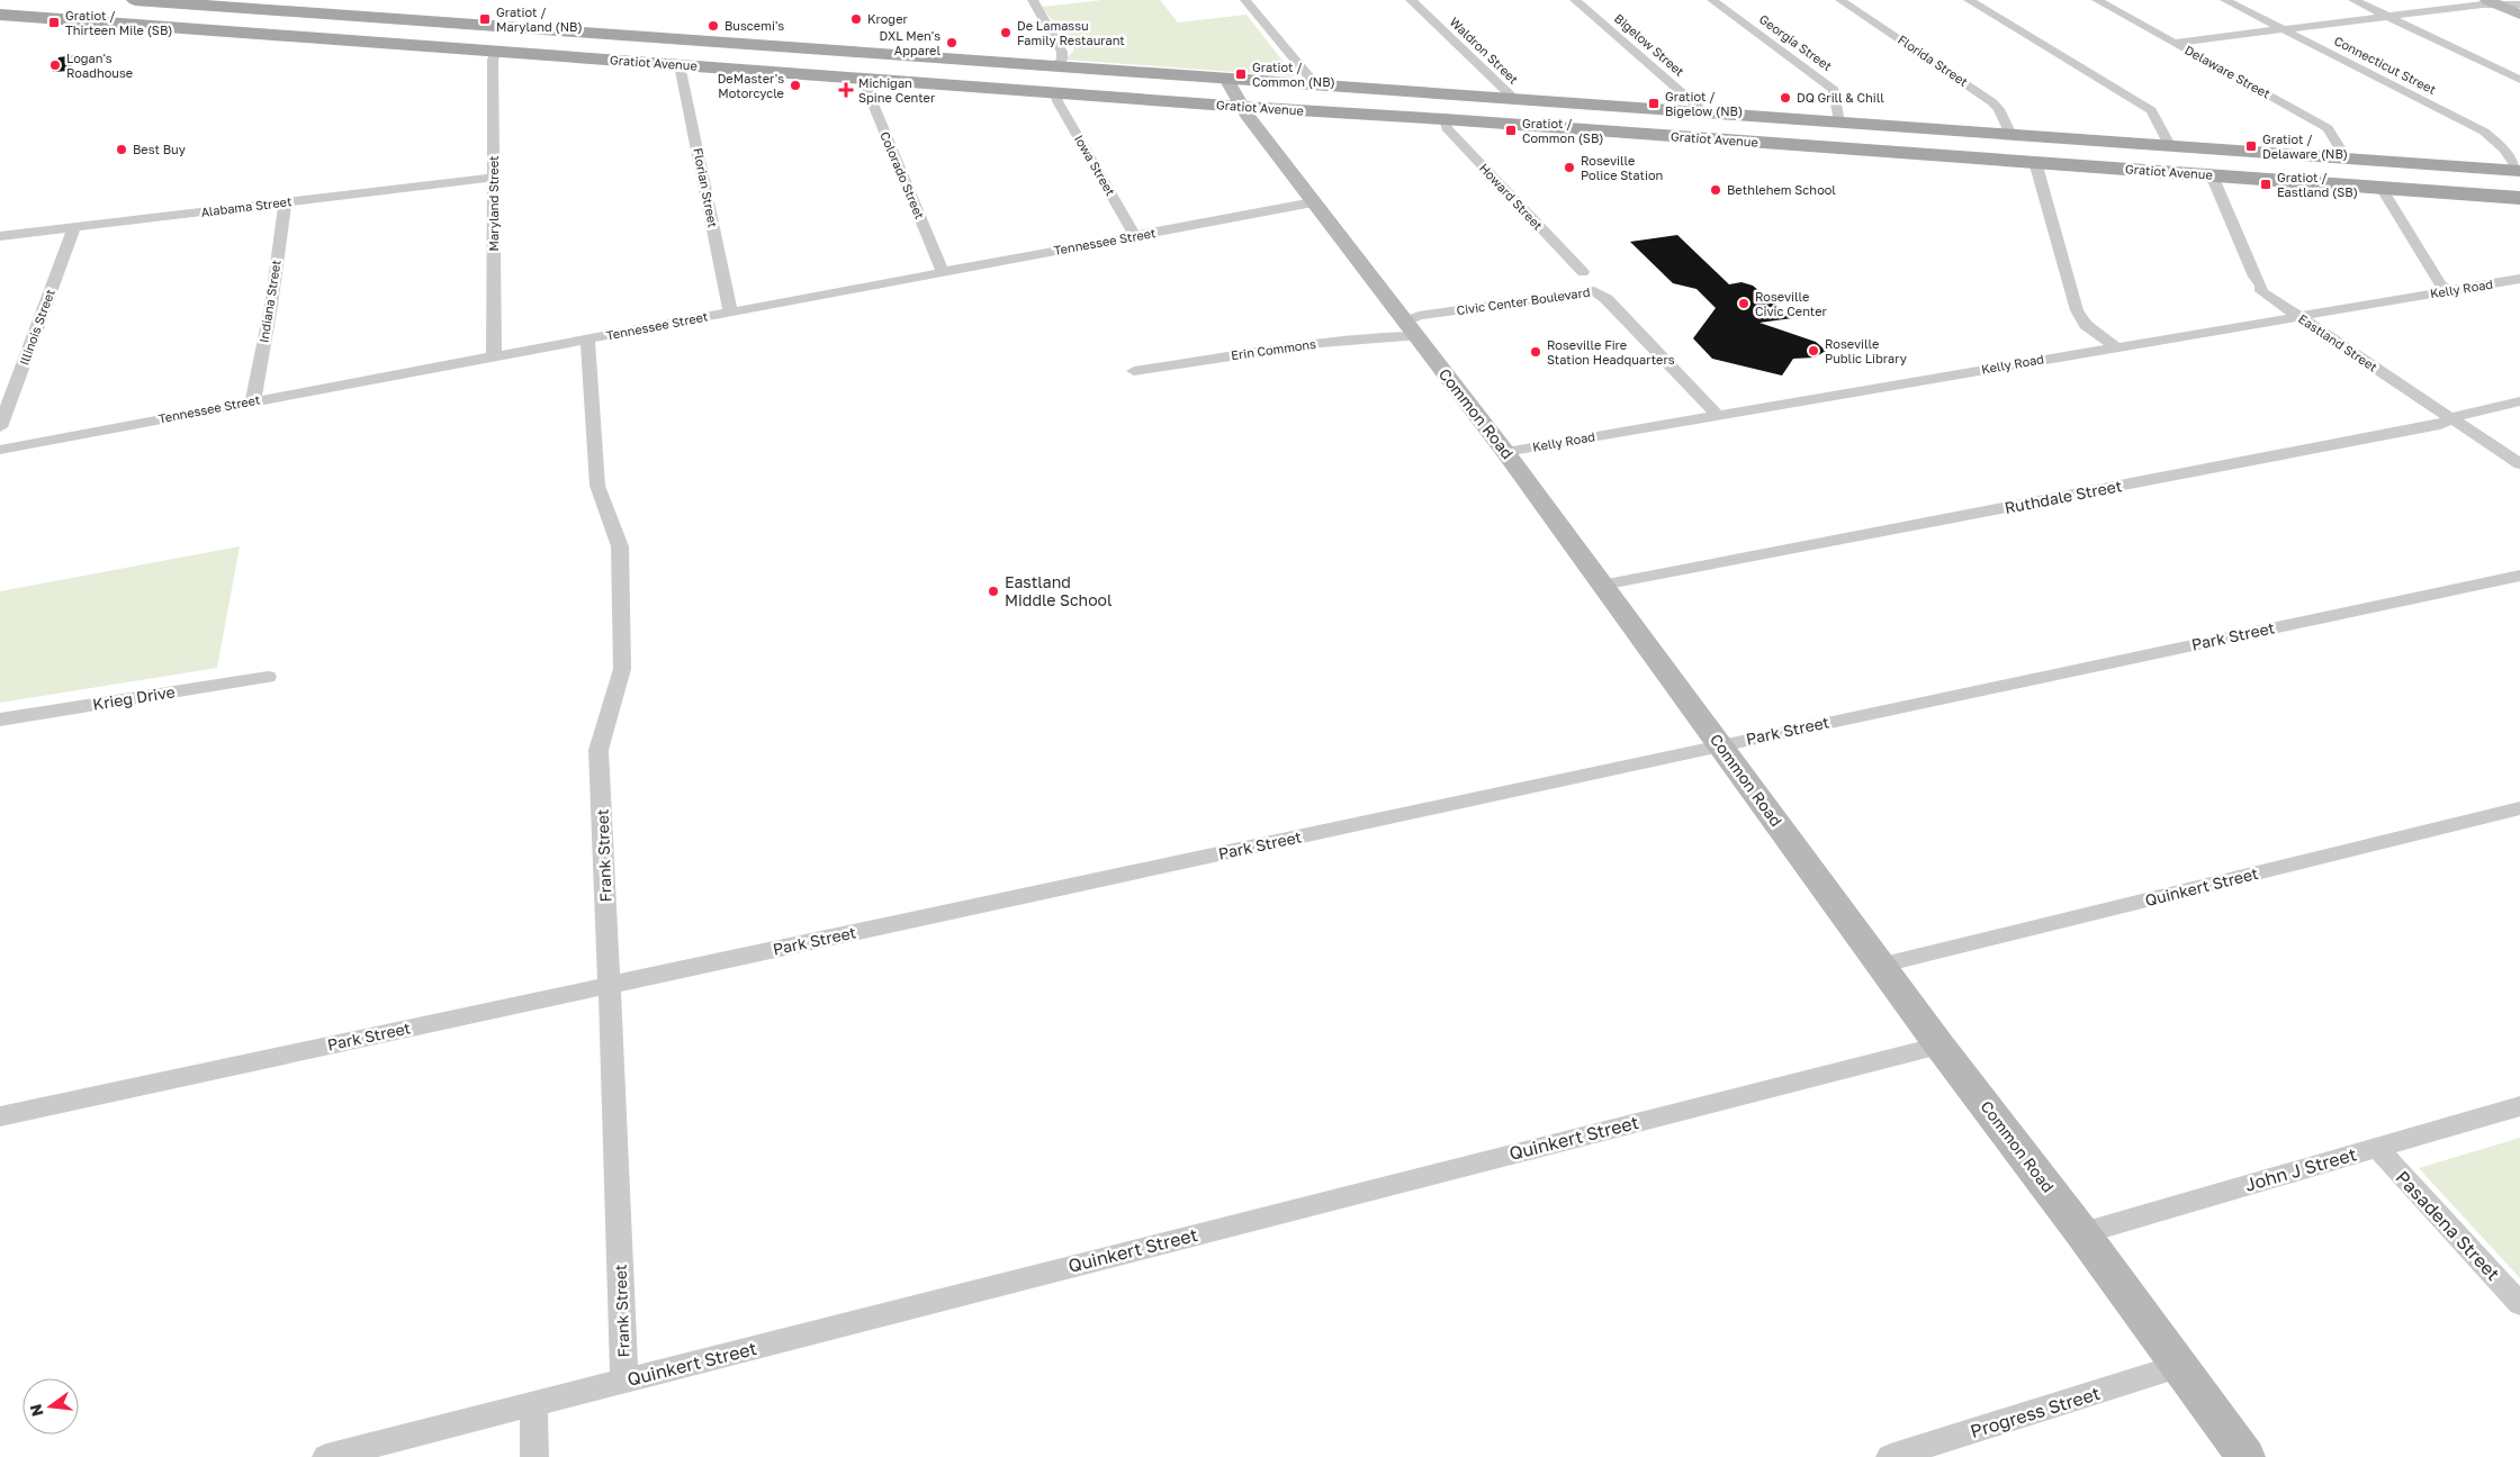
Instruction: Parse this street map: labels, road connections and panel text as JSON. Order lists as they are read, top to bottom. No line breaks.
{"streets":{"main road":["Gratiot Avenue"],"street":["Georgia Street","Bigelow Street","Waldron Street","Florida Street","Connecticut Street","Delaware Street","Iowa Street","Colorado Street","Florian Street","Howard Street","Maryland Street","Alabama Street","Tennessee Street","Kelly Road","Indiana Street","Civic Center Boulevard","Illinois Street","Eastland Street","Erin Commons","Common Road","Ruthdale Street","Park Street","Krieg Drive","Frank Street","Quinkert Street","John J Street","Pasadena Street","Progress Street"]},"crossings":[["Georgia Street","Gratiot Avenue"],["Bigelow Street","Gratiot Avenue"],["Waldron Street","Gratiot Avenue"],["Florida Street","Gratiot Avenue"],["Gratiot Avenue","Connecticut Street"],["Gratiot Avenue","Delaware Street"],["Gratiot Avenue","Iowa Street"],["Gratiot Avenue","Colorado Street"],["Gratiot Avenue","Florian Street"],["Gratiot Avenue","Howard Street"],["Gratiot Avenue","Maryland Street"],["Gratiot Avenue","Eastland Street"],["Gratiot Avenue","Common Road"],["Iowa Street","Tennessee Street"],["Colorado Street","Tennessee Street"],["Florian Street","Tennessee Street"],["Maryland Street","Alabama Street"],["Maryland Street","Tennessee Street"],["Alabama Street","Indiana Street"],["Alabama Street","Illinois Street"],["Tennessee Street","Indiana Street"],["Tennessee Street","Common Road"],["Tennessee Street","Frank Street"],["Kelly Road","Civic Center Boulevard"],["Kelly Road","Eastland Street"],["Kelly Road","Common Road"],["Civic Center Boulevard","Erin Commons"],["Civic Center Boulevard","Common Road"],["Eastland Street","Ruthdale Street"],["Erin Commons","Common Road"],["Common Road","Ruthdale Street"],["Common Road","Park Street"],["Common Road","Quinkert Street"],["Common Road","John J Street"],["Common Road","Progress Street"],["Park Street","Frank Street"],["Frank Street","Quinkert Street"],["John J Street","Pasadena Street"]],"places":{"transit":["Gratiot / Maryland (NB)","Gratiot / Thirteen Mile (SB)","Gratiot / Common (NB)","Gratiot / Bigelow (NB)","Gratiot / Common (SB)","Gratiot / Delaware (NB)","Gratiot / Eastland (SB)"],"other":["Kroger","Buscemi's","De Lamassu Family Restaurant","DXL Men's Apparel","Logan's Roadhouse","DeMaster's Motorcycle","DQ Grill & Chill","Best Buy","Roseville Police Station","Bethlehem School","Roseville Civic Center","Roseville Public Library","Roseville Fire Station Headquarters","Eastland Middle School"],"health":["Michigan Spine Center"]},"north":"left"}
